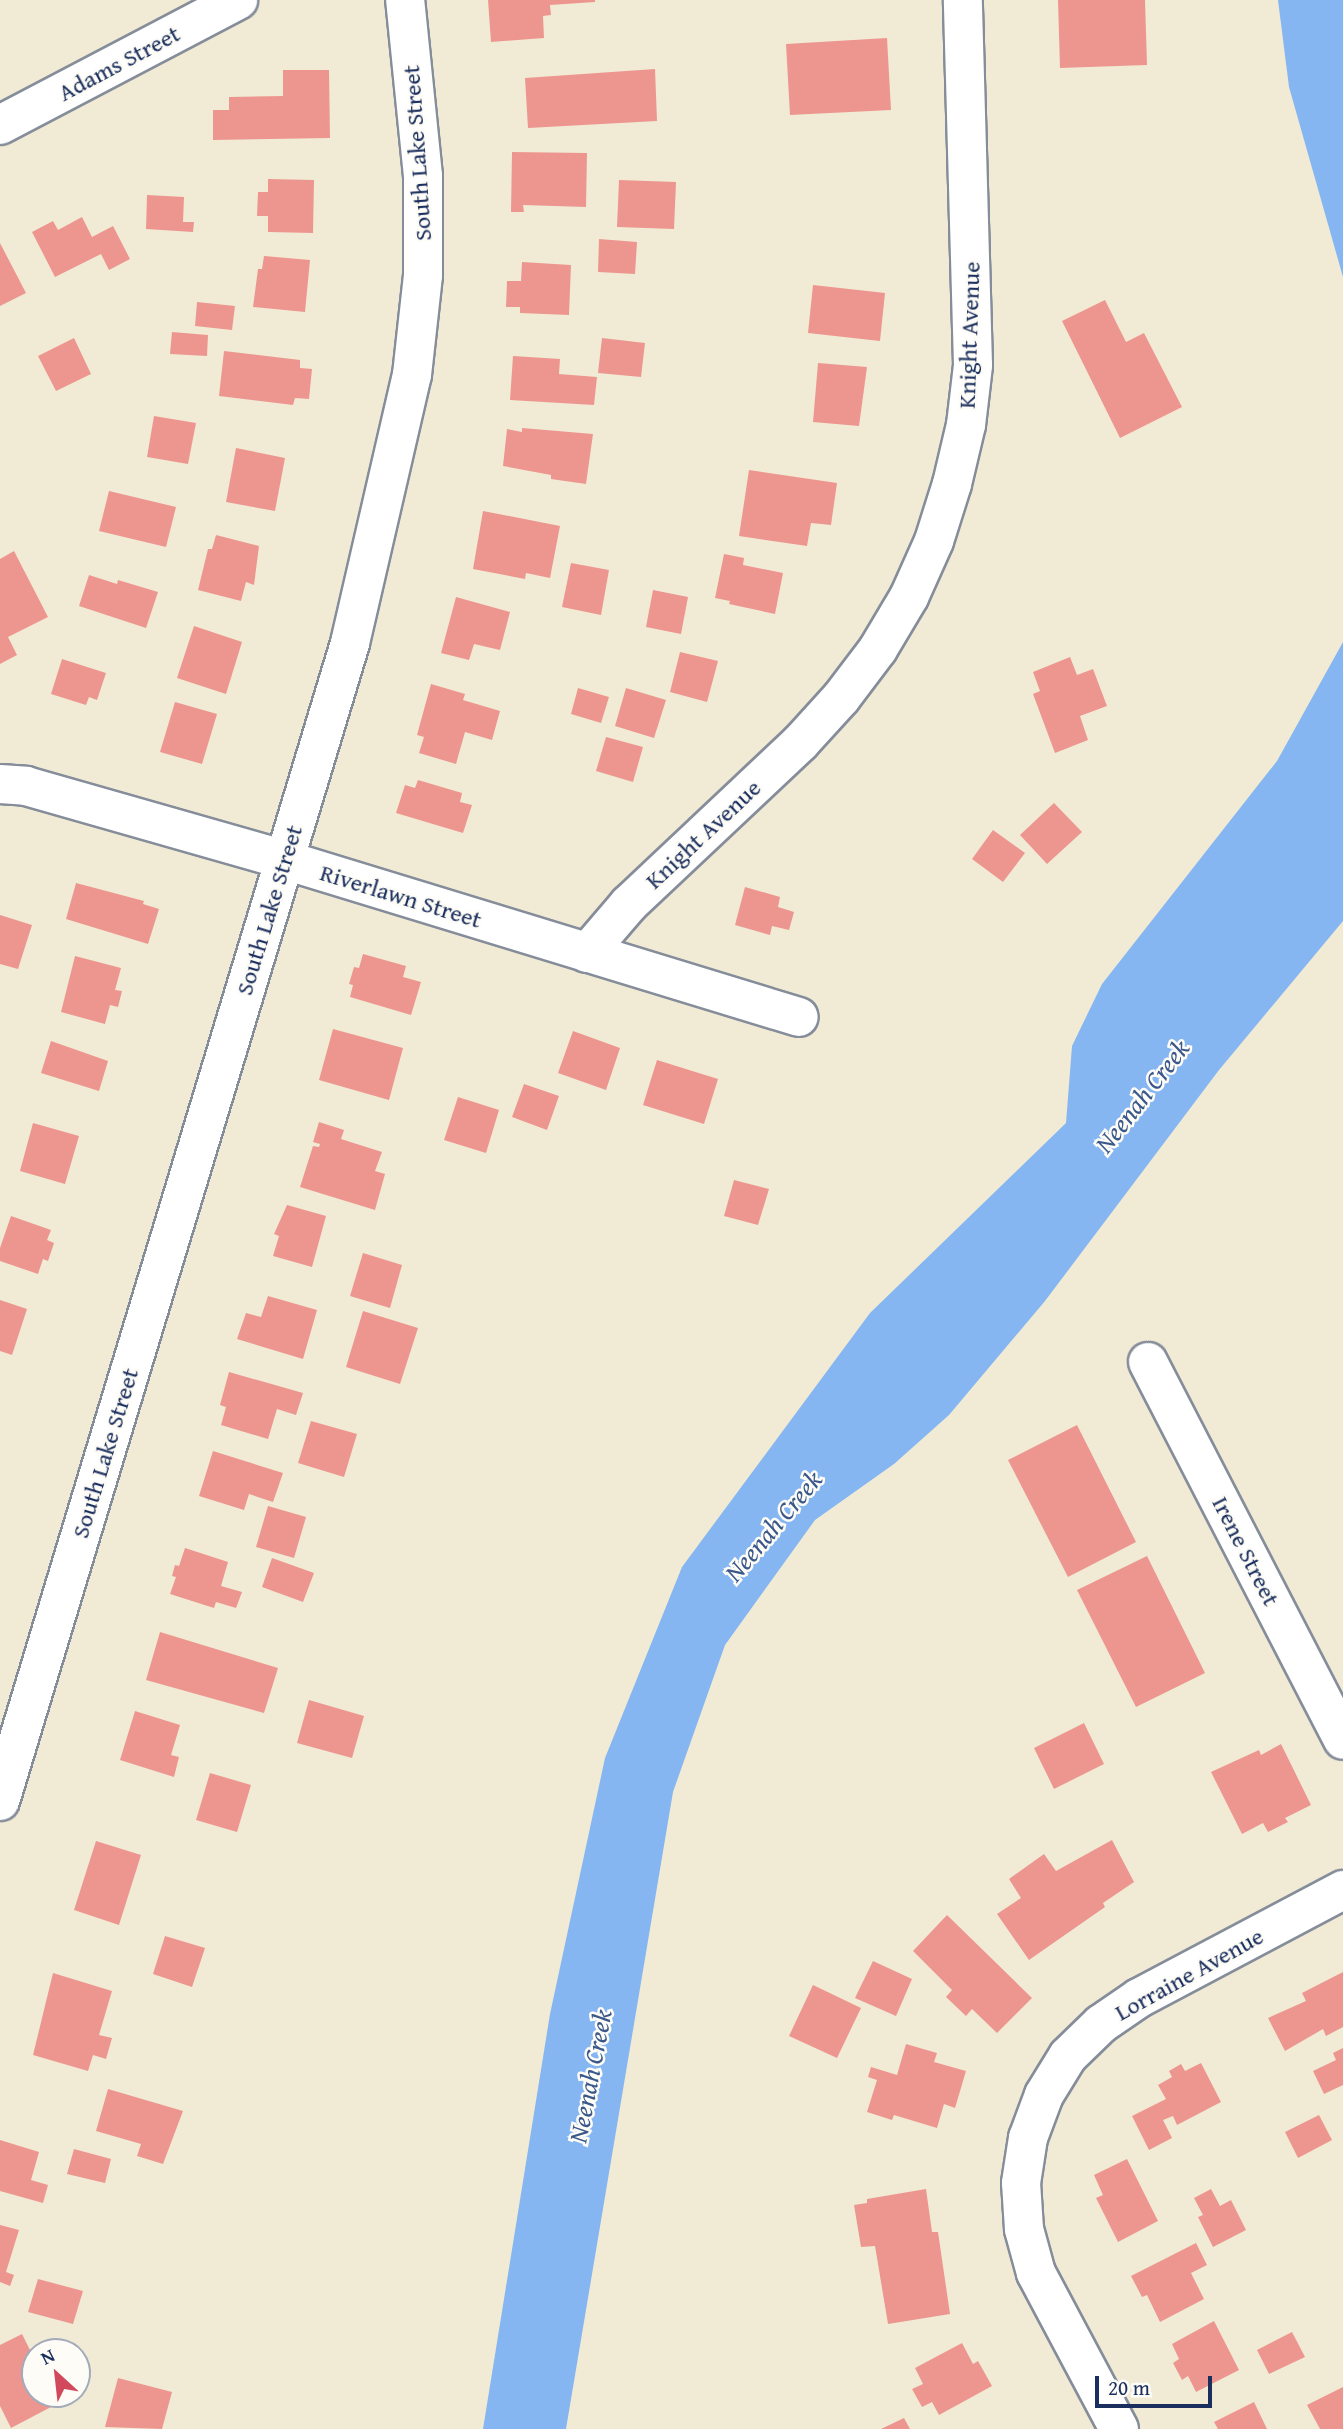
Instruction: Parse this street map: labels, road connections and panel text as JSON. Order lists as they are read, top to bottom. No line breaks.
{"streets":{"street":["Adams Street","South Lake Street","Knight Avenue","Riverlawn Street","Irene Street","Lorraine Avenue"]},"crossings":[["South Lake Street","Riverlawn Street"],["Knight Avenue","Riverlawn Street"]],"water":["Neenah Creek"],"scale_bar":"20 m","north":"top left"}
